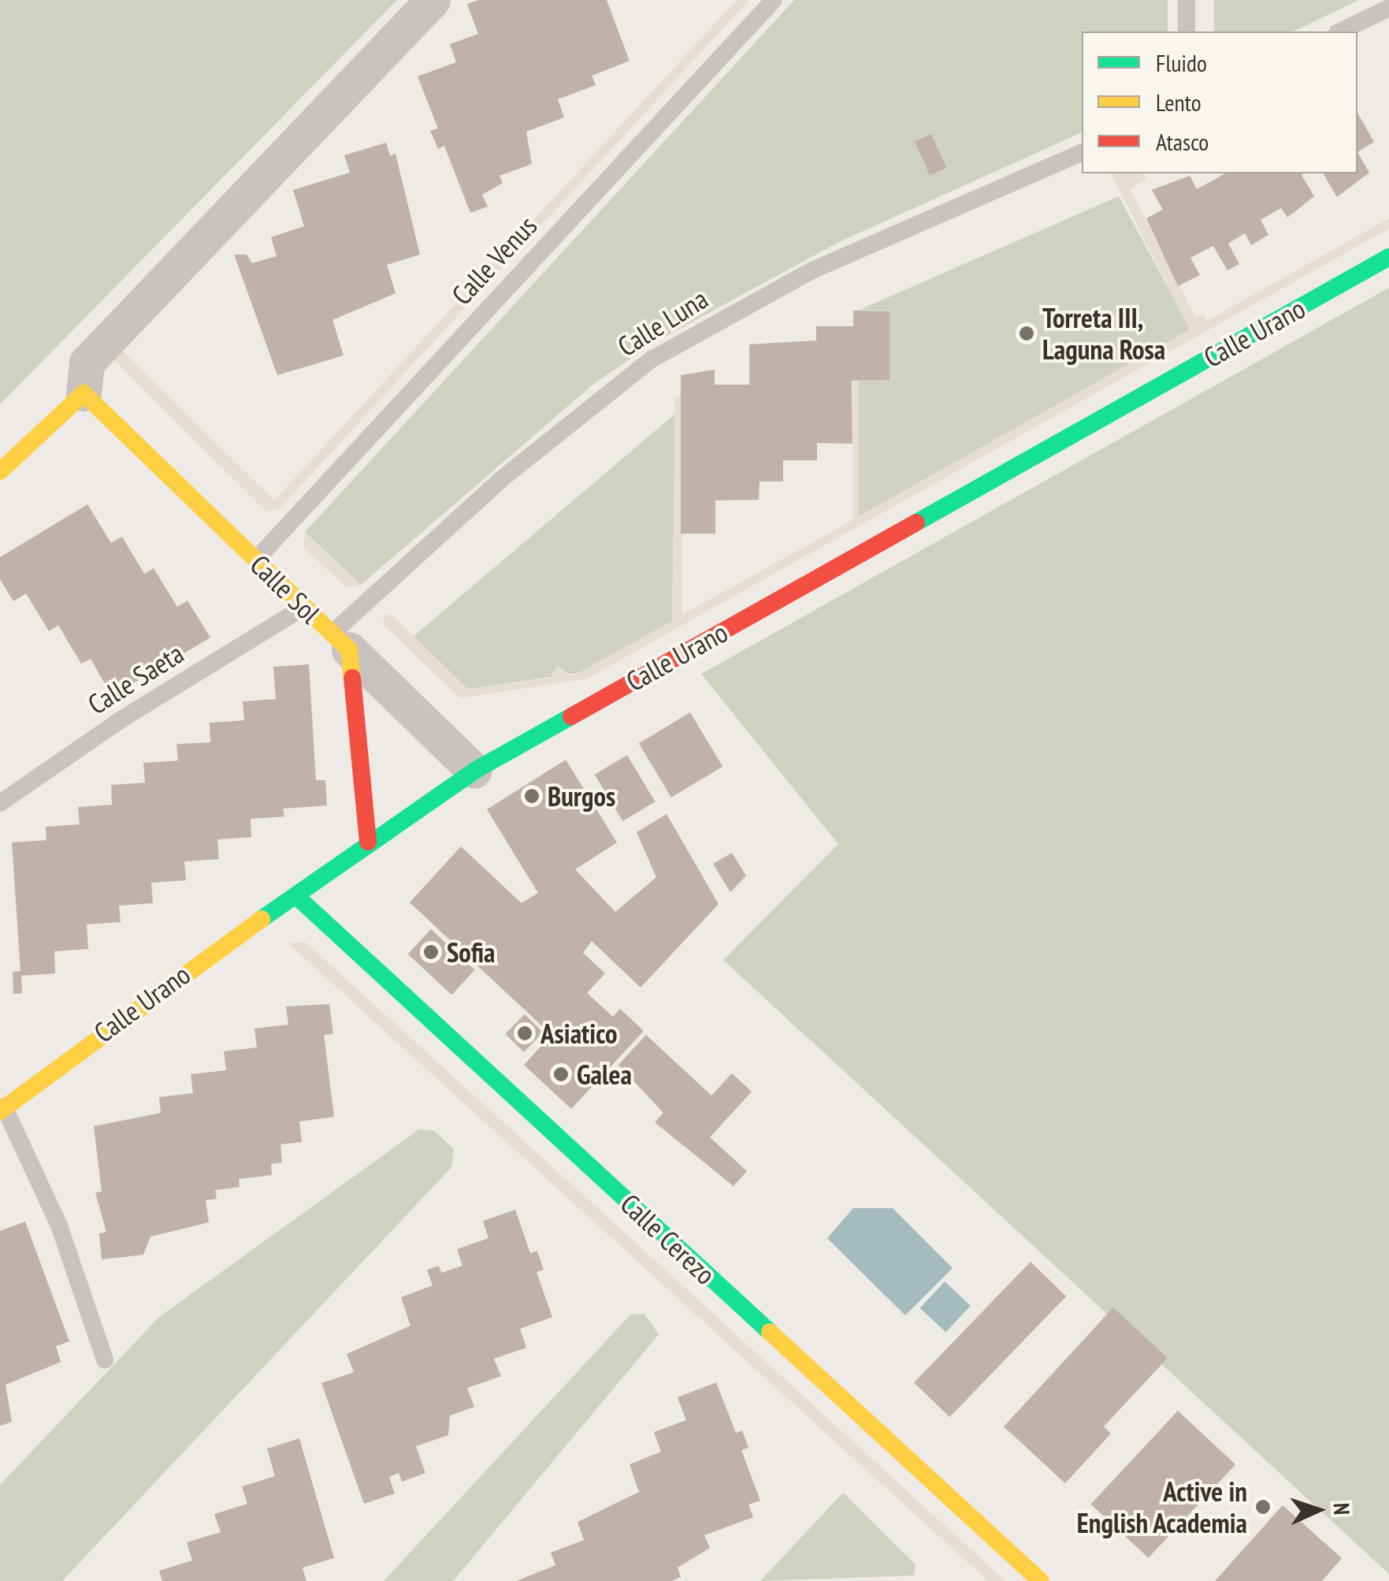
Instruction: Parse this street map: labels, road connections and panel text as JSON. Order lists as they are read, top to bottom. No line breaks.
{"streets":{"street":["Calle Urano","Calle Sol","Calle Cerezo"],"lane":["Calle Venus","Calle Luna","Calle Saeta"]},"crossings":[["Calle Venus","Calle Sol"],["Calle Luna","Calle Sol"],["Calle Urano","Calle Cerezo"],["Calle Sol","Calle Saeta"]],"places":["Torreta III, Laguna Rosa","Burgos","Sofia","Asiatico","Galea","Active in English Academia"],"legend":["Fluido","Lento","Atasco"],"north":"right"}
